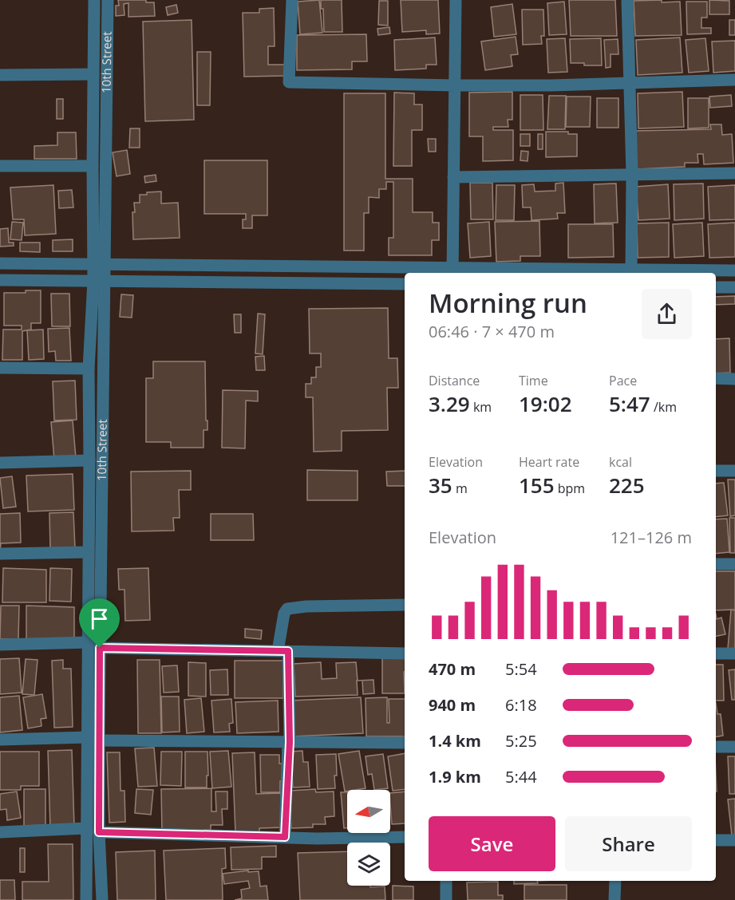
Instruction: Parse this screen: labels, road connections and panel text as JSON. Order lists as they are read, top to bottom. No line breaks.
{"streets":{"street":["10th Street"]},"north":"left","page":{"heading":["Morning run","06:46 · 7 × 470 m"],"stats":[["Distance","3.29 km"],["Time","19:02"],["Pace","5:47 /km"],["Elevation","35 m"],["Heart rate","155 bpm"],["kcal","225"]],"chart":["Elevation","121–126 m"],"list":[{"name":"470 m","note":"5:54"},{"name":"940 m","note":"6:18"},{"name":"1.4 km","note":"5:25"},{"name":"1.9 km","note":"5:44"}],"buttons":["Save","Share"]}}
